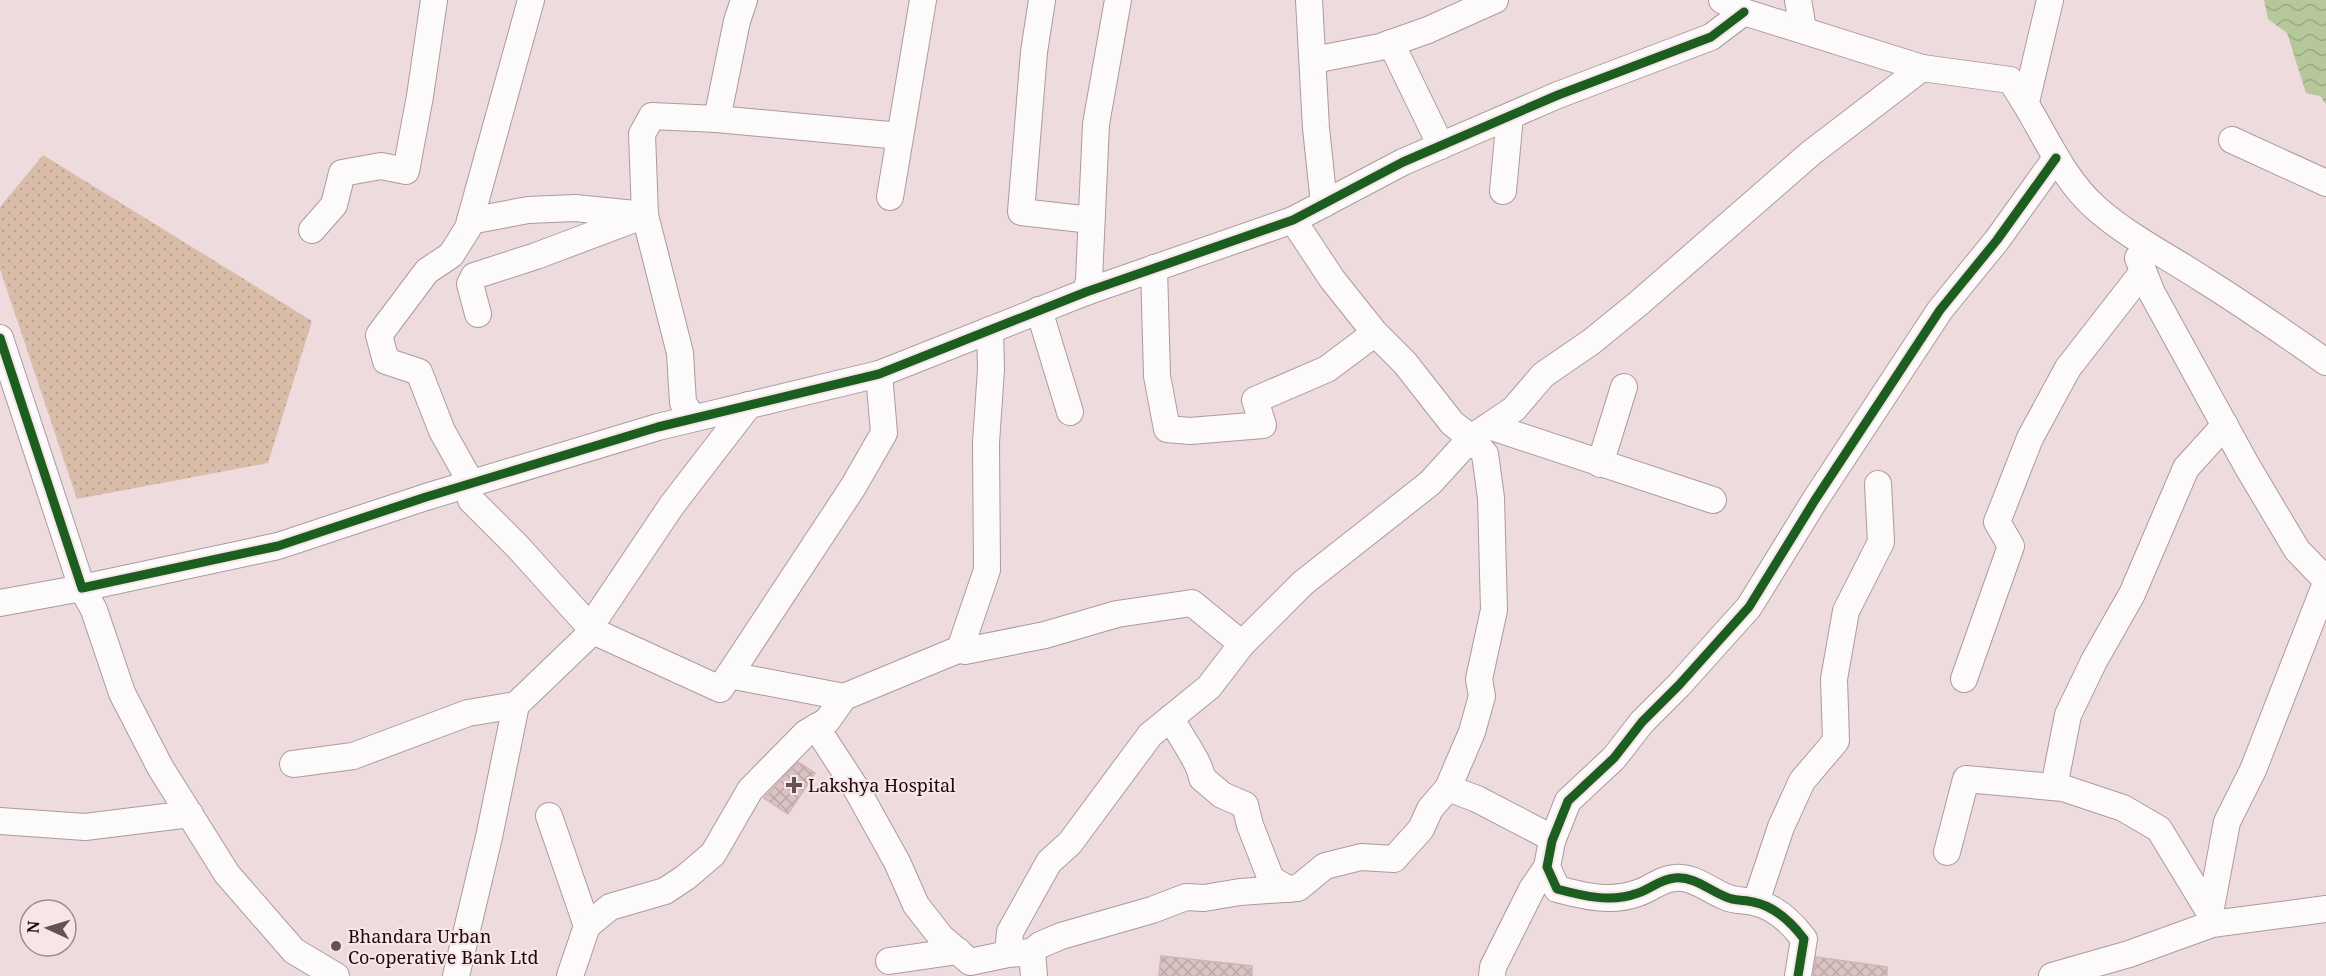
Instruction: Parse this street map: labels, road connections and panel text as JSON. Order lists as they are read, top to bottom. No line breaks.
{"places":{"health":["Lakshya Hospital"],"other":["Bhandara Urban Co-operative Bank Ltd"]},"north":"left"}
